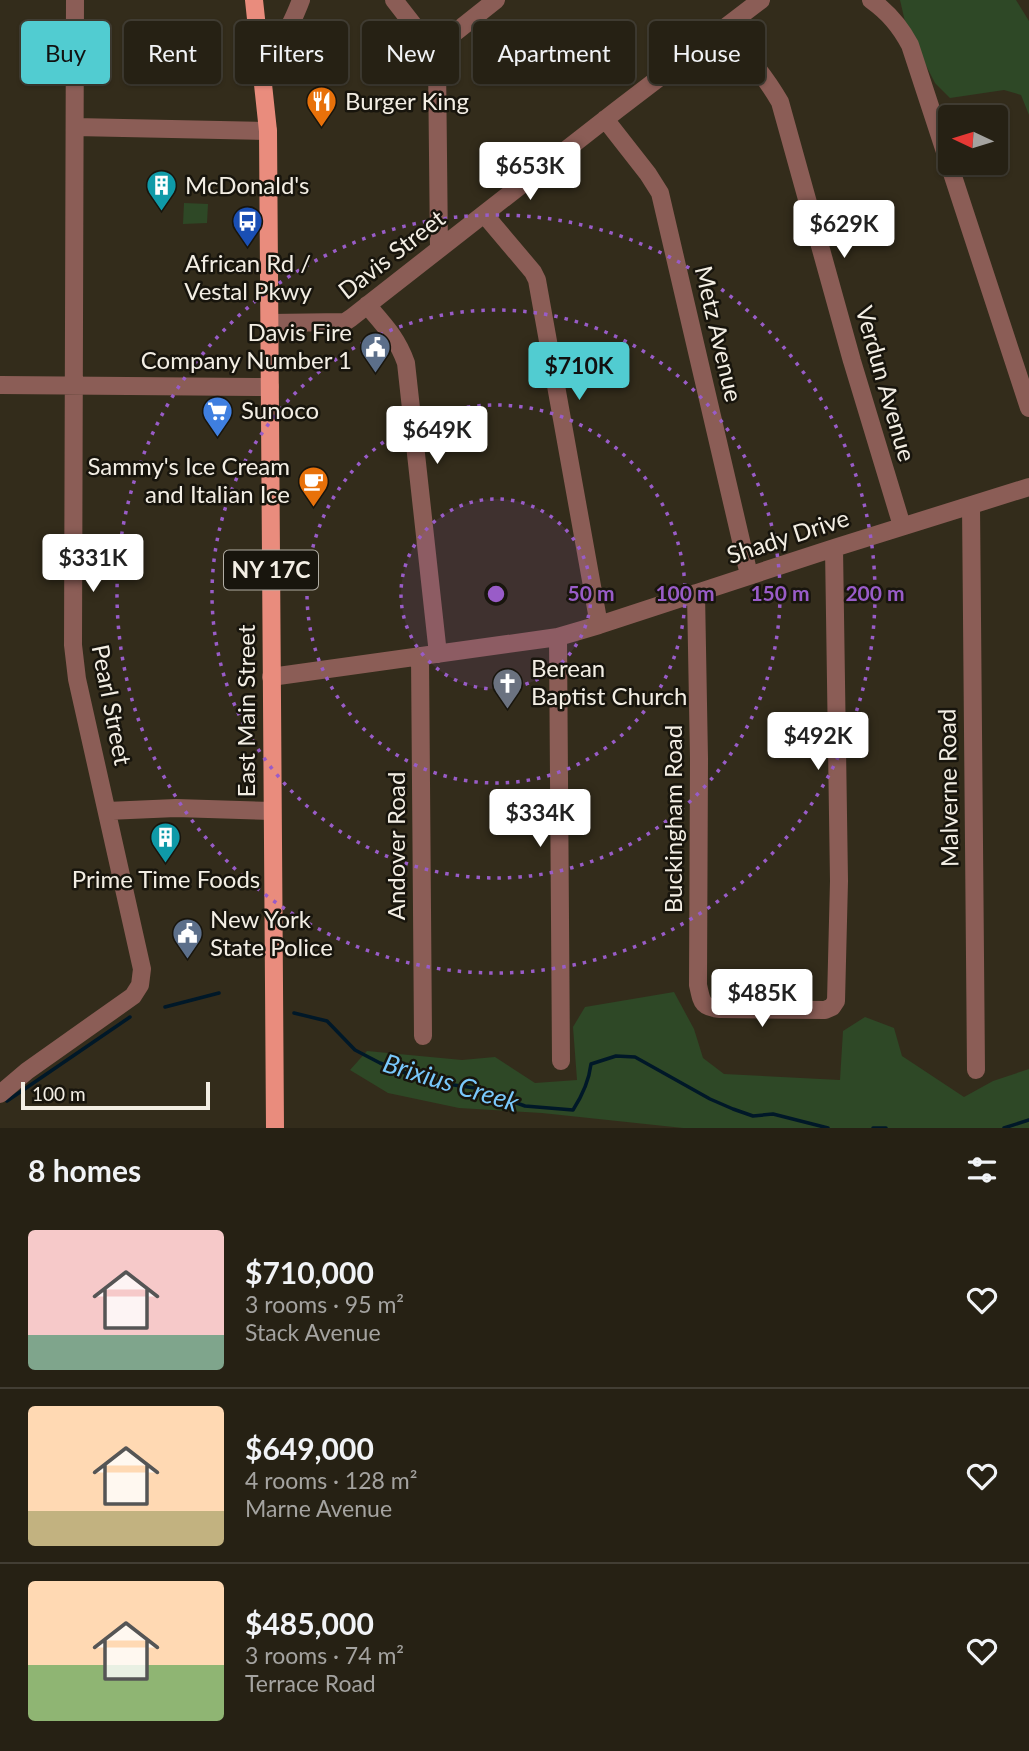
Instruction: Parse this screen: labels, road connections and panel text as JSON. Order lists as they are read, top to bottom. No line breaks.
{"streets":{"main road":["NY 17C","East Main Street"],"street":["Davis Street","Metz Avenue","Verdun Avenue","Shady Drive","Pearl Street","Malverne Road","Buckingham Road","Andover Road"]},"crossings":[["Davis Street","Metz Avenue"],["Davis Street","East Main Street"],["Metz Avenue","Shady Drive"],["Verdun Avenue","Shady Drive"],["Shady Drive","East Main Street"],["Shady Drive","Malverne Road"],["Shady Drive","Buckingham Road"],["Shady Drive","Andover Road"]],"water":["Brixius Creek"],"places":{"restaurant":["Burger King"],"building":["McDonald's","Prime Time Foods"],"bus stop":["African Rd / Vestal Pkwy"],"public building":["Davis Fire Company Number 1","New York State Police"],"supermarket":["Sunoco"],"cafe":["Sammy's Ice Cream and Italian Ice"],"church":["Berean Baptist Church"]},"scale_bar":"100 m","north":"left","page":{"chip":["Buy","Rent","Filters","New","Apartment","House"],"price":["$653K","$629K","$710K","$649K","$331K","$492K","$334K","$485K"],"scale":"100 m","heading":"8 homes","list":[{"name":"$710,000","note":"3 rooms · 95 m² · Stack Avenue"},{"name":"$649,000","note":"4 rooms · 128 m² · Marne Avenue"},{"name":"$485,000","note":"3 rooms · 74 m² · Terrace Road"}]},"rings":["50 m","100 m","150 m","200 m"]}
